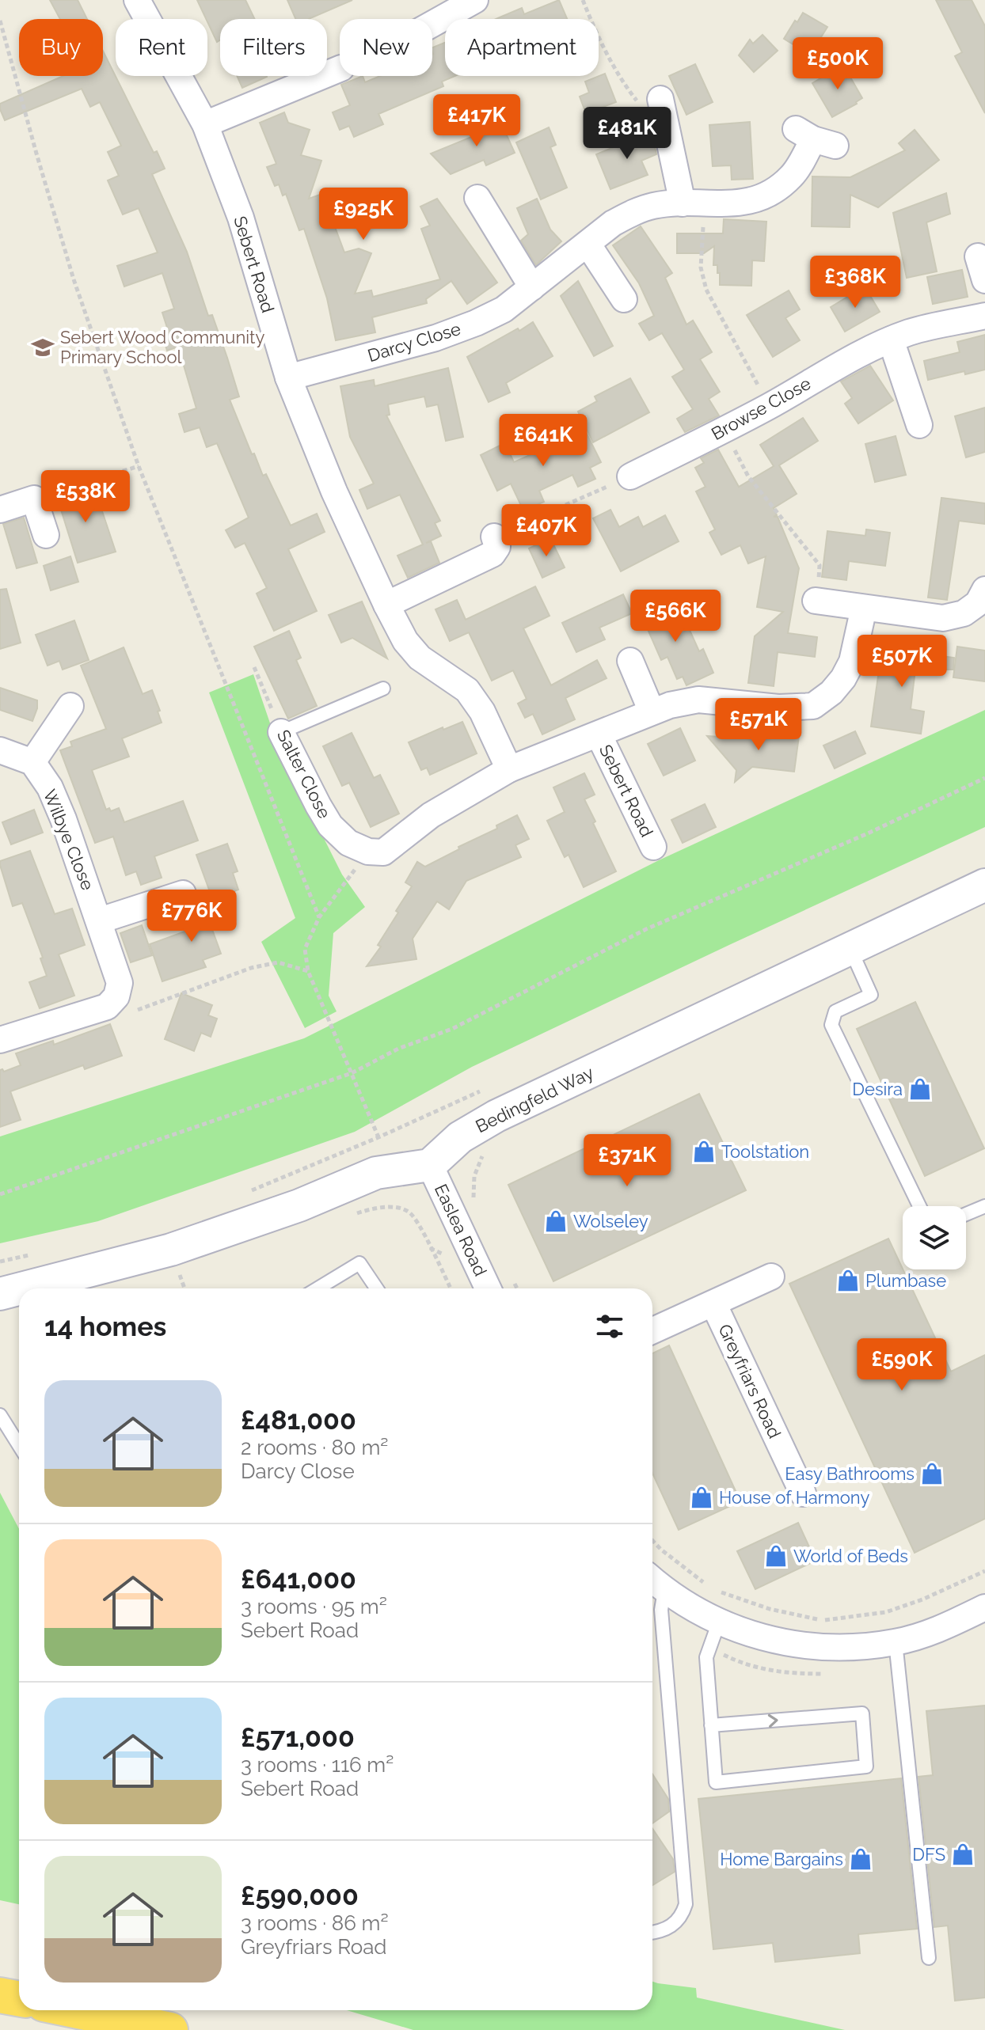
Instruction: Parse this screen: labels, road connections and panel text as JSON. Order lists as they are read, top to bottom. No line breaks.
{"streets":{"street":["Sebert Road","Darcy Close","Browse Close","Salter Close","Wilbye Close","Bedingfeld Way","Easlea Road","Greyfriars Road"]},"crossings":[["Sebert Road","Darcy Close"],["Bedingfeld Way","Easlea Road"]],"places":{"school or university":["Sebert Wood Community Primary School"],"shop":["Desira","Toolstation","Wolseley","Plumbase","Easy Bathrooms","House of Harmony","World of Beds","DFS","Home Bargains"]},"page":{"chip":["Buy","Rent","Filters","New","Apartment"],"price":["£500K","£417K","£481K","£925K","£368K","£641K","£538K","£407K","£566K","£507K","£571K","£776K","£371K","£590K"],"heading":"14 homes","list":[{"name":"£481,000","note":"2 rooms · 80 m² · Darcy Close"},{"name":"£641,000","note":"3 rooms · 95 m² · Sebert Road"},{"name":"£571,000","note":"3 rooms · 116 m² · Sebert Road"},{"name":"£590,000","note":"3 rooms · 86 m² · Greyfriars Road"}]}}
